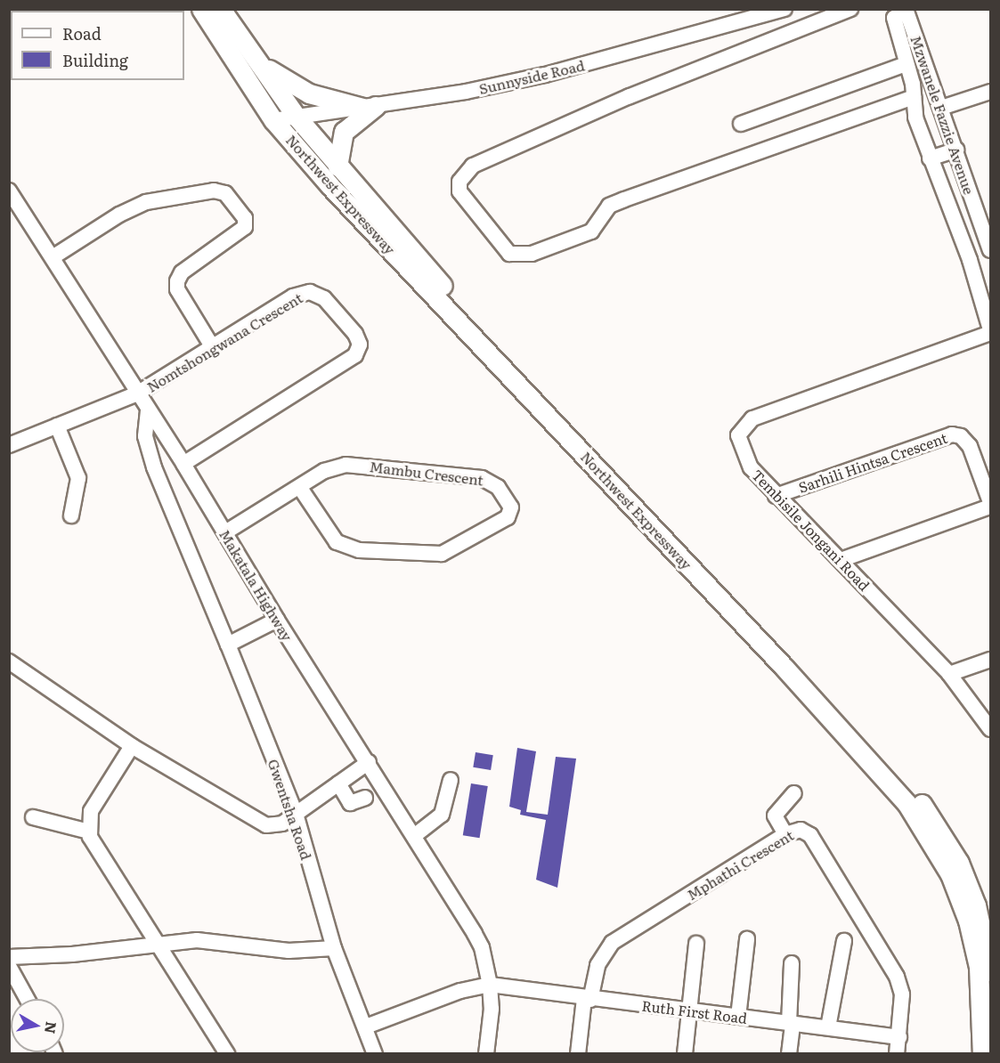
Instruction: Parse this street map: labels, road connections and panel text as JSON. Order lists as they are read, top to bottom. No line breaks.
{"streets":{"main road":["Northwest Expressway"],"street":["Sunnyside Road","Mzwanele Fazzie Avenue","Nomtshongwana Crescent","Sarhili Hintsa Crescent","Mambu Crescent","Tembisile Jongani Road","Makatala Highway","Gwentsha Road","Mphathi Crescent","Ruth First Road"]},"crossings":[["Sunnyside Road","Northwest Expressway"],["Nomtshongwana Crescent","Makatala Highway"],["Sarhili Hintsa Crescent","Tembisile Jongani Road"],["Mambu Crescent","Makatala Highway"],["Makatala Highway","Gwentsha Road"],["Makatala Highway","Ruth First Road"],["Mphathi Crescent","Ruth First Road"]],"legend":["Road","Building"],"north":"right"}
